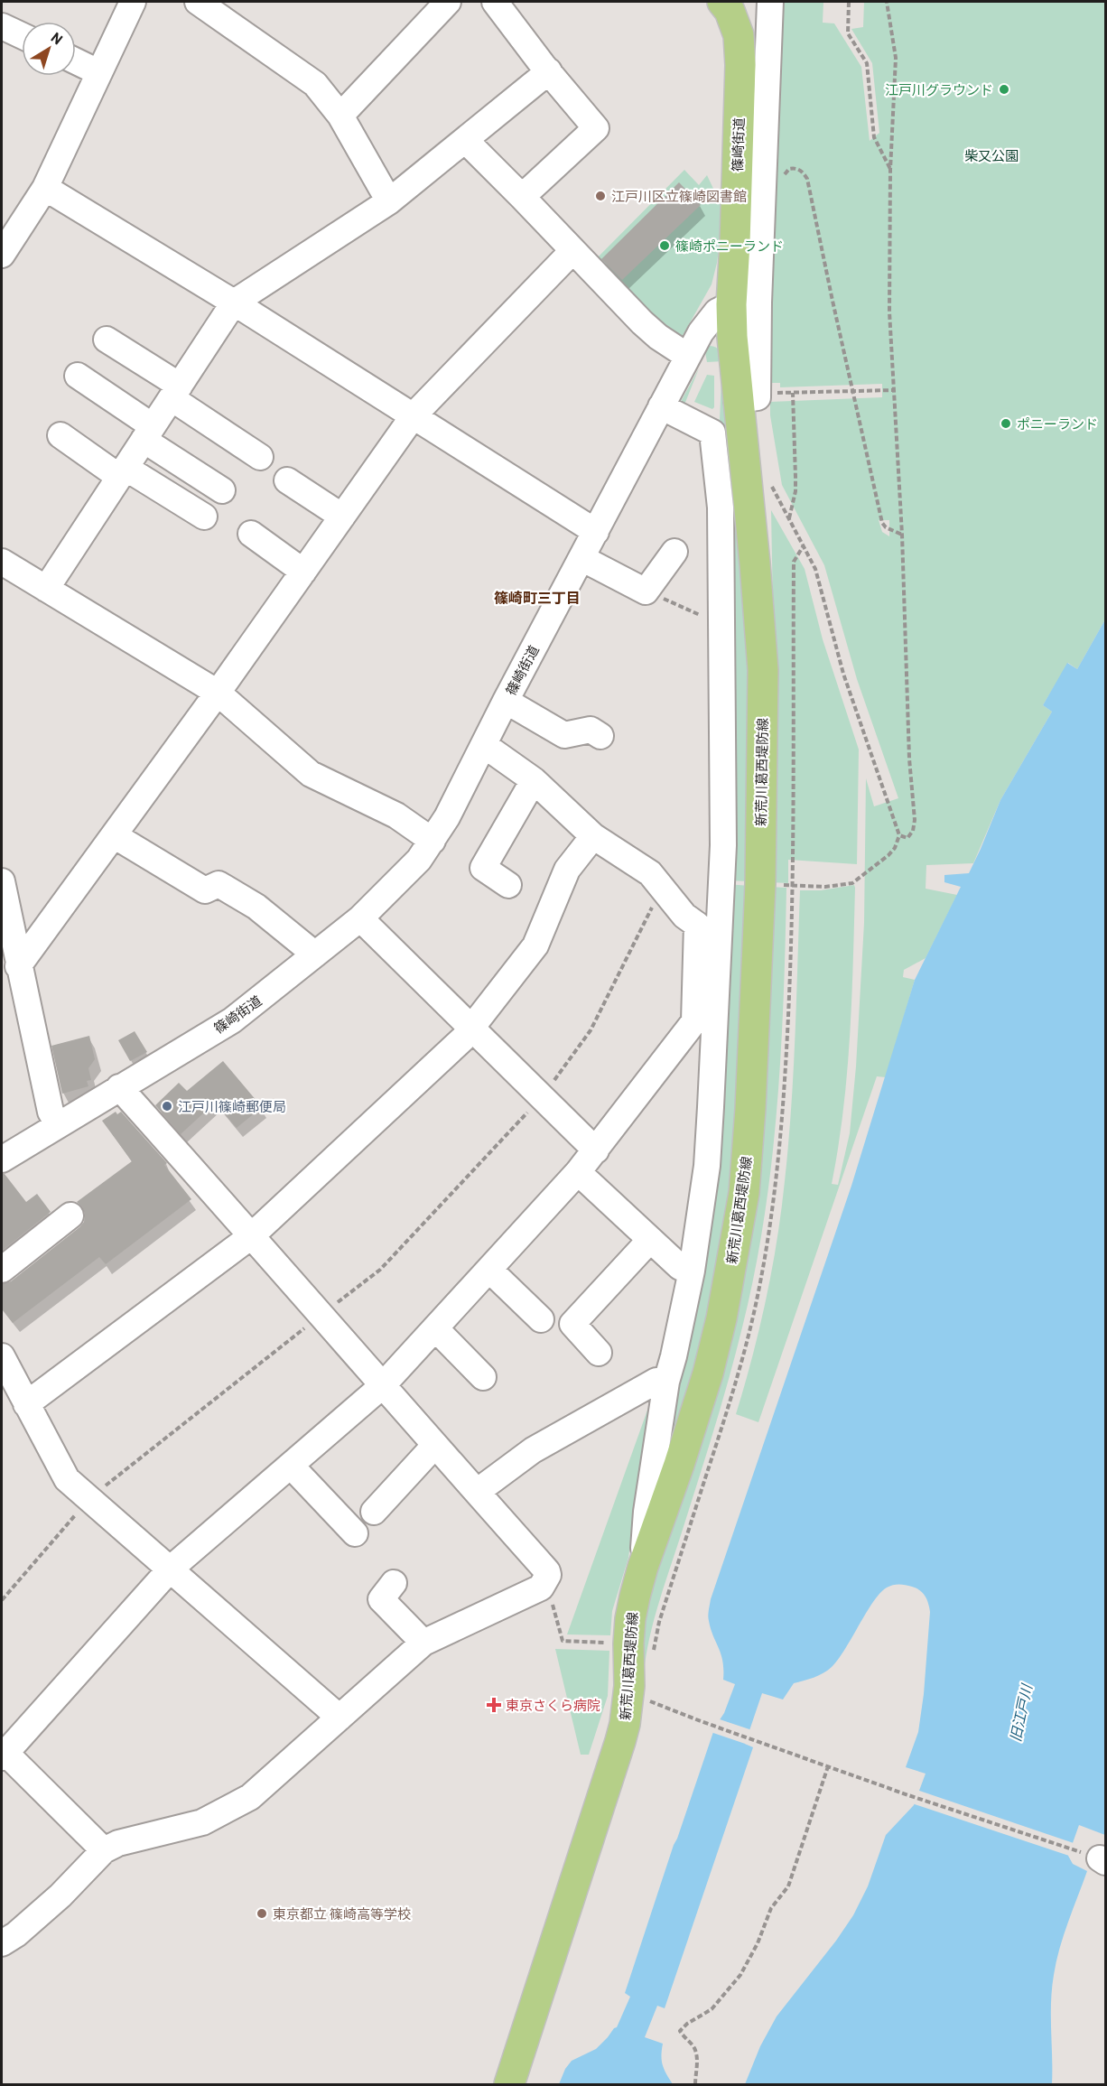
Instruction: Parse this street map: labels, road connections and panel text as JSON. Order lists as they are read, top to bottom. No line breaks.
{"streets":{"main road":["篠崎街道","新荒川葛西堤防線"]},"crossings":[["篠崎街道","新荒川葛西堤防線"]],"districts":["篠崎町三丁目"],"water":["旧江戸川"],"parks":["柴又公園"],"places":{"other":["江戸川グラウンド","江戸川区立篠崎図書館","篠崎ポニーランド","ポニーランド","江戸川篠崎郵便局","東京都立 篠崎高等学校"],"health":["東京さくら病院"]},"north":"top right"}
